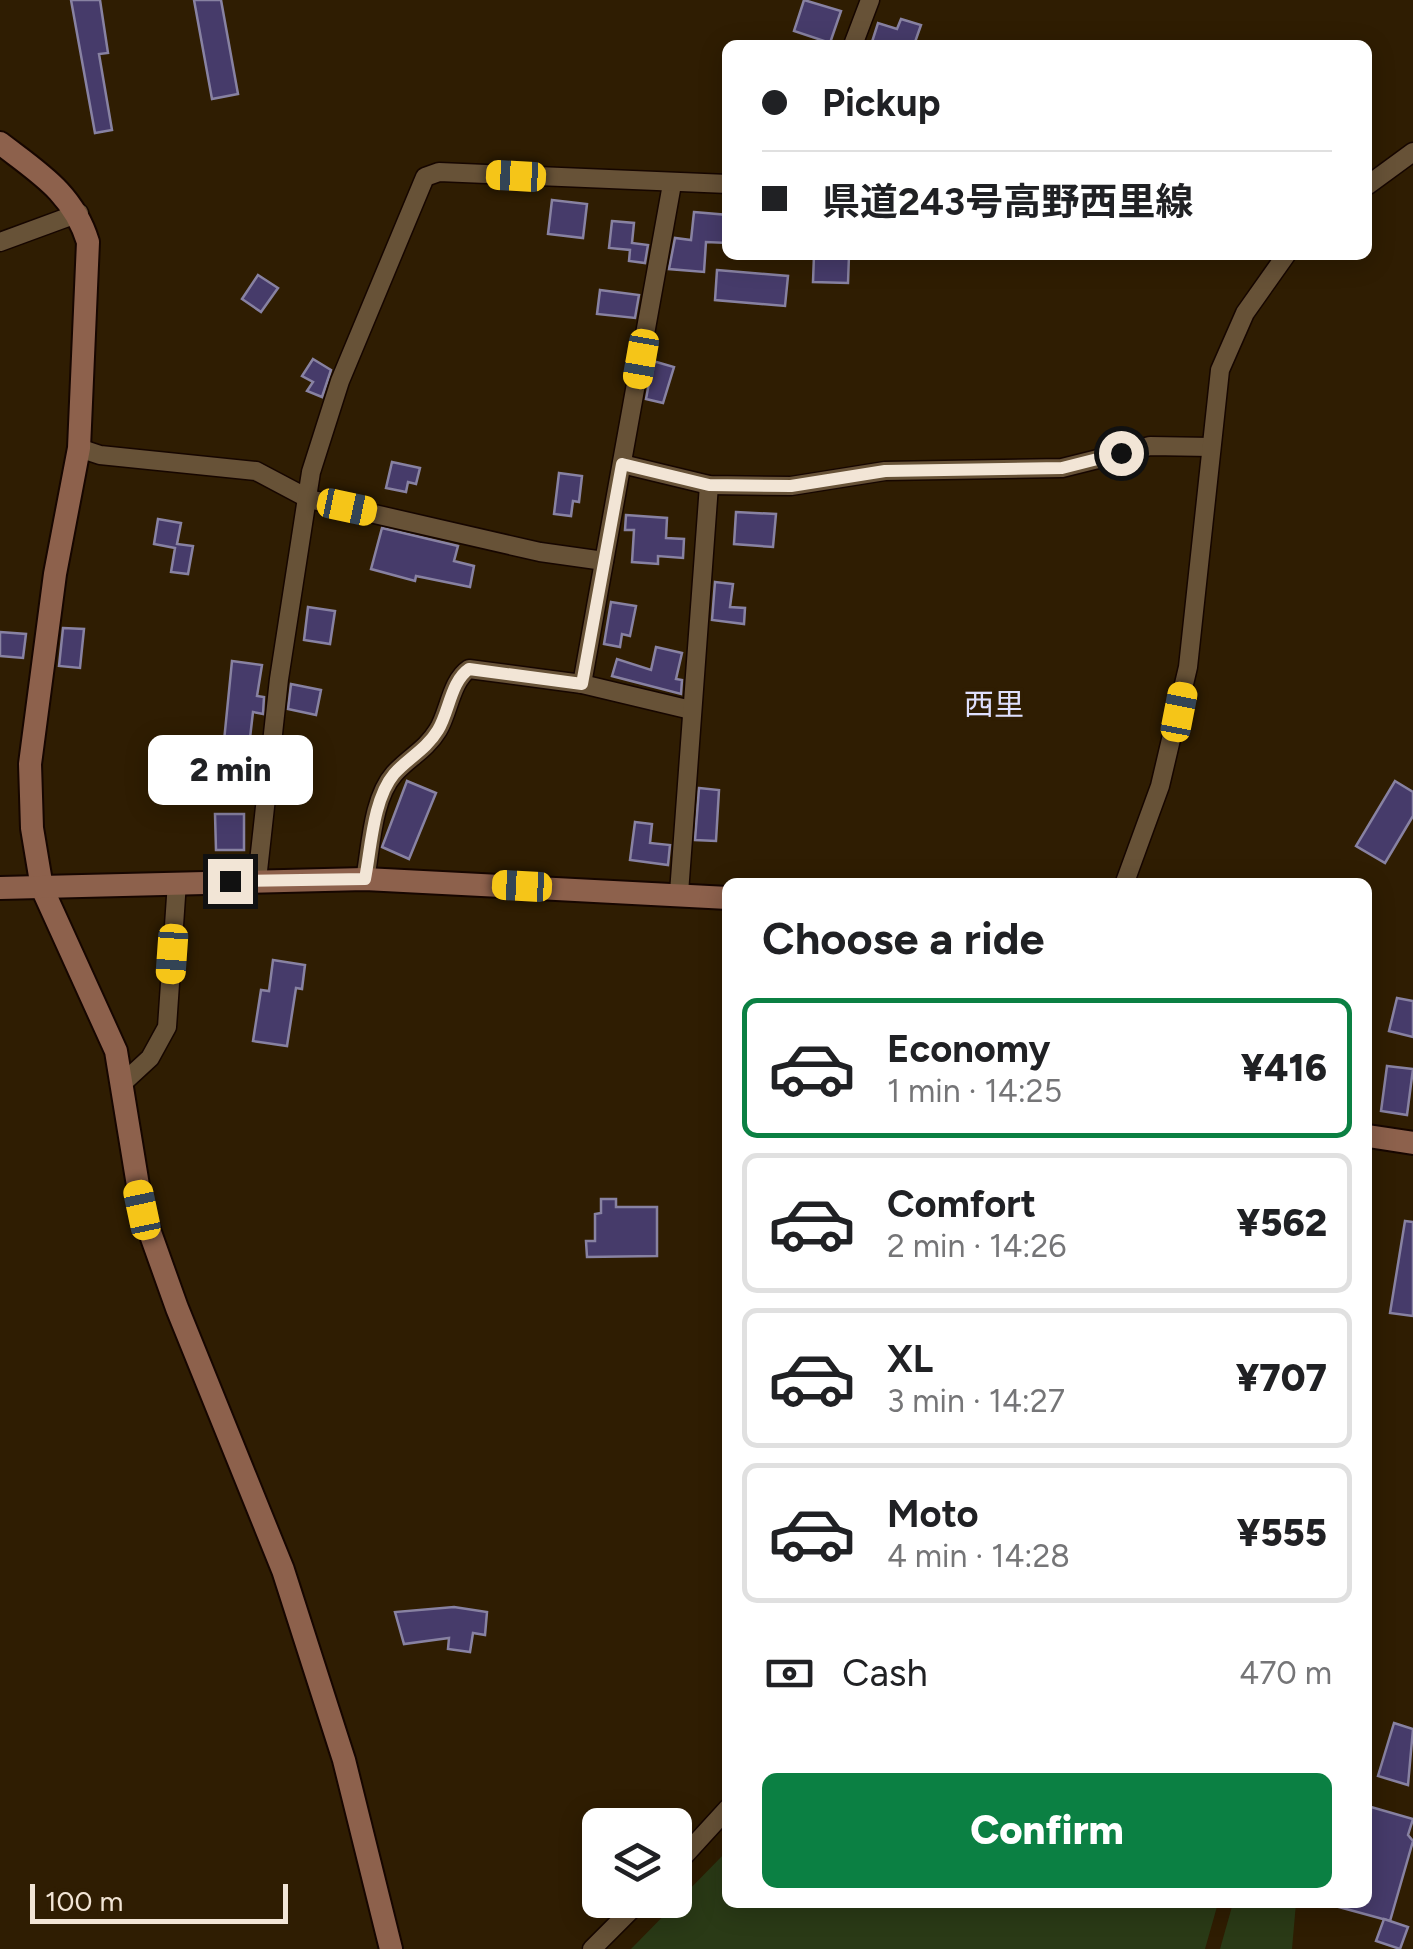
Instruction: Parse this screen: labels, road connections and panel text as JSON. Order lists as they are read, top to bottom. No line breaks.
{"districts":["西里"],"scale_bar":"100 m","page":{"banner":["Pickup","県道243号高野西里線"],"bubble":"2 min","heading":"Choose a ride","list":[{"name":"Economy","note":"1 min · 14:25","value":"¥416"},{"name":"Comfort","note":"2 min · 14:26","value":"¥562"},{"name":"XL","note":"3 min · 14:27","value":"¥707"},{"name":"Moto","note":"4 min · 14:28","value":"¥555"}],"pay":["Cash","470 m"],"buttons":"Confirm","scale":"100 m"}}
